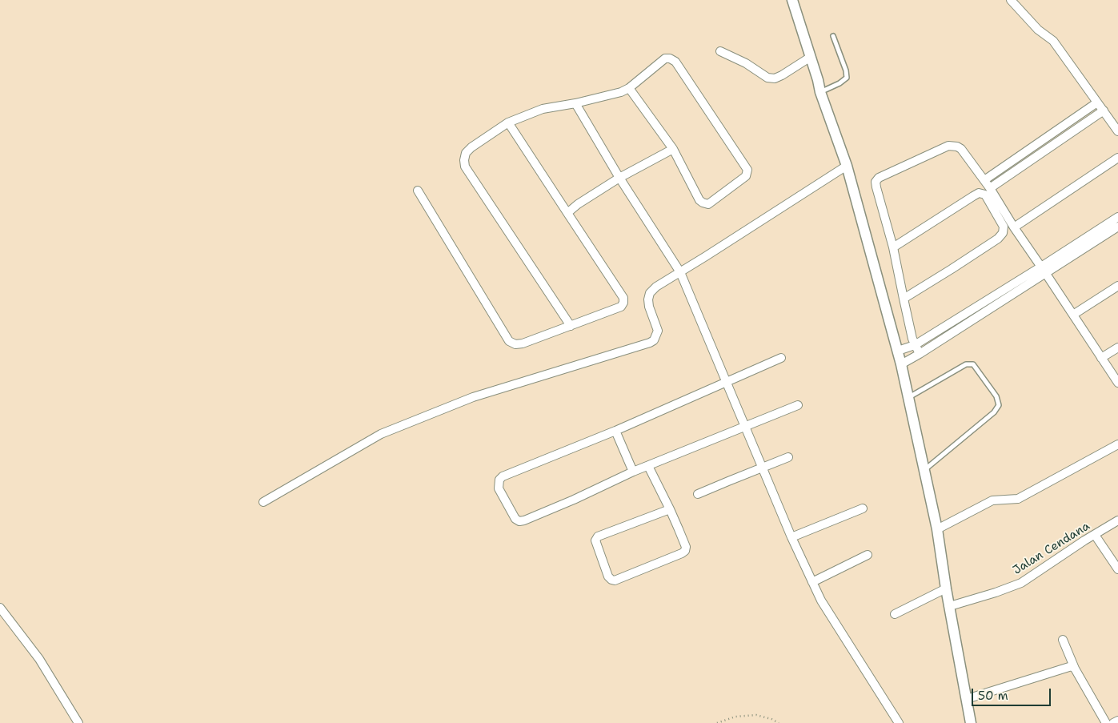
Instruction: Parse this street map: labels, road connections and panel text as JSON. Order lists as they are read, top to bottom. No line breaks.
{"streets":{"street":["Jalan Cendana"]},"scale_bar":"50 m"}
